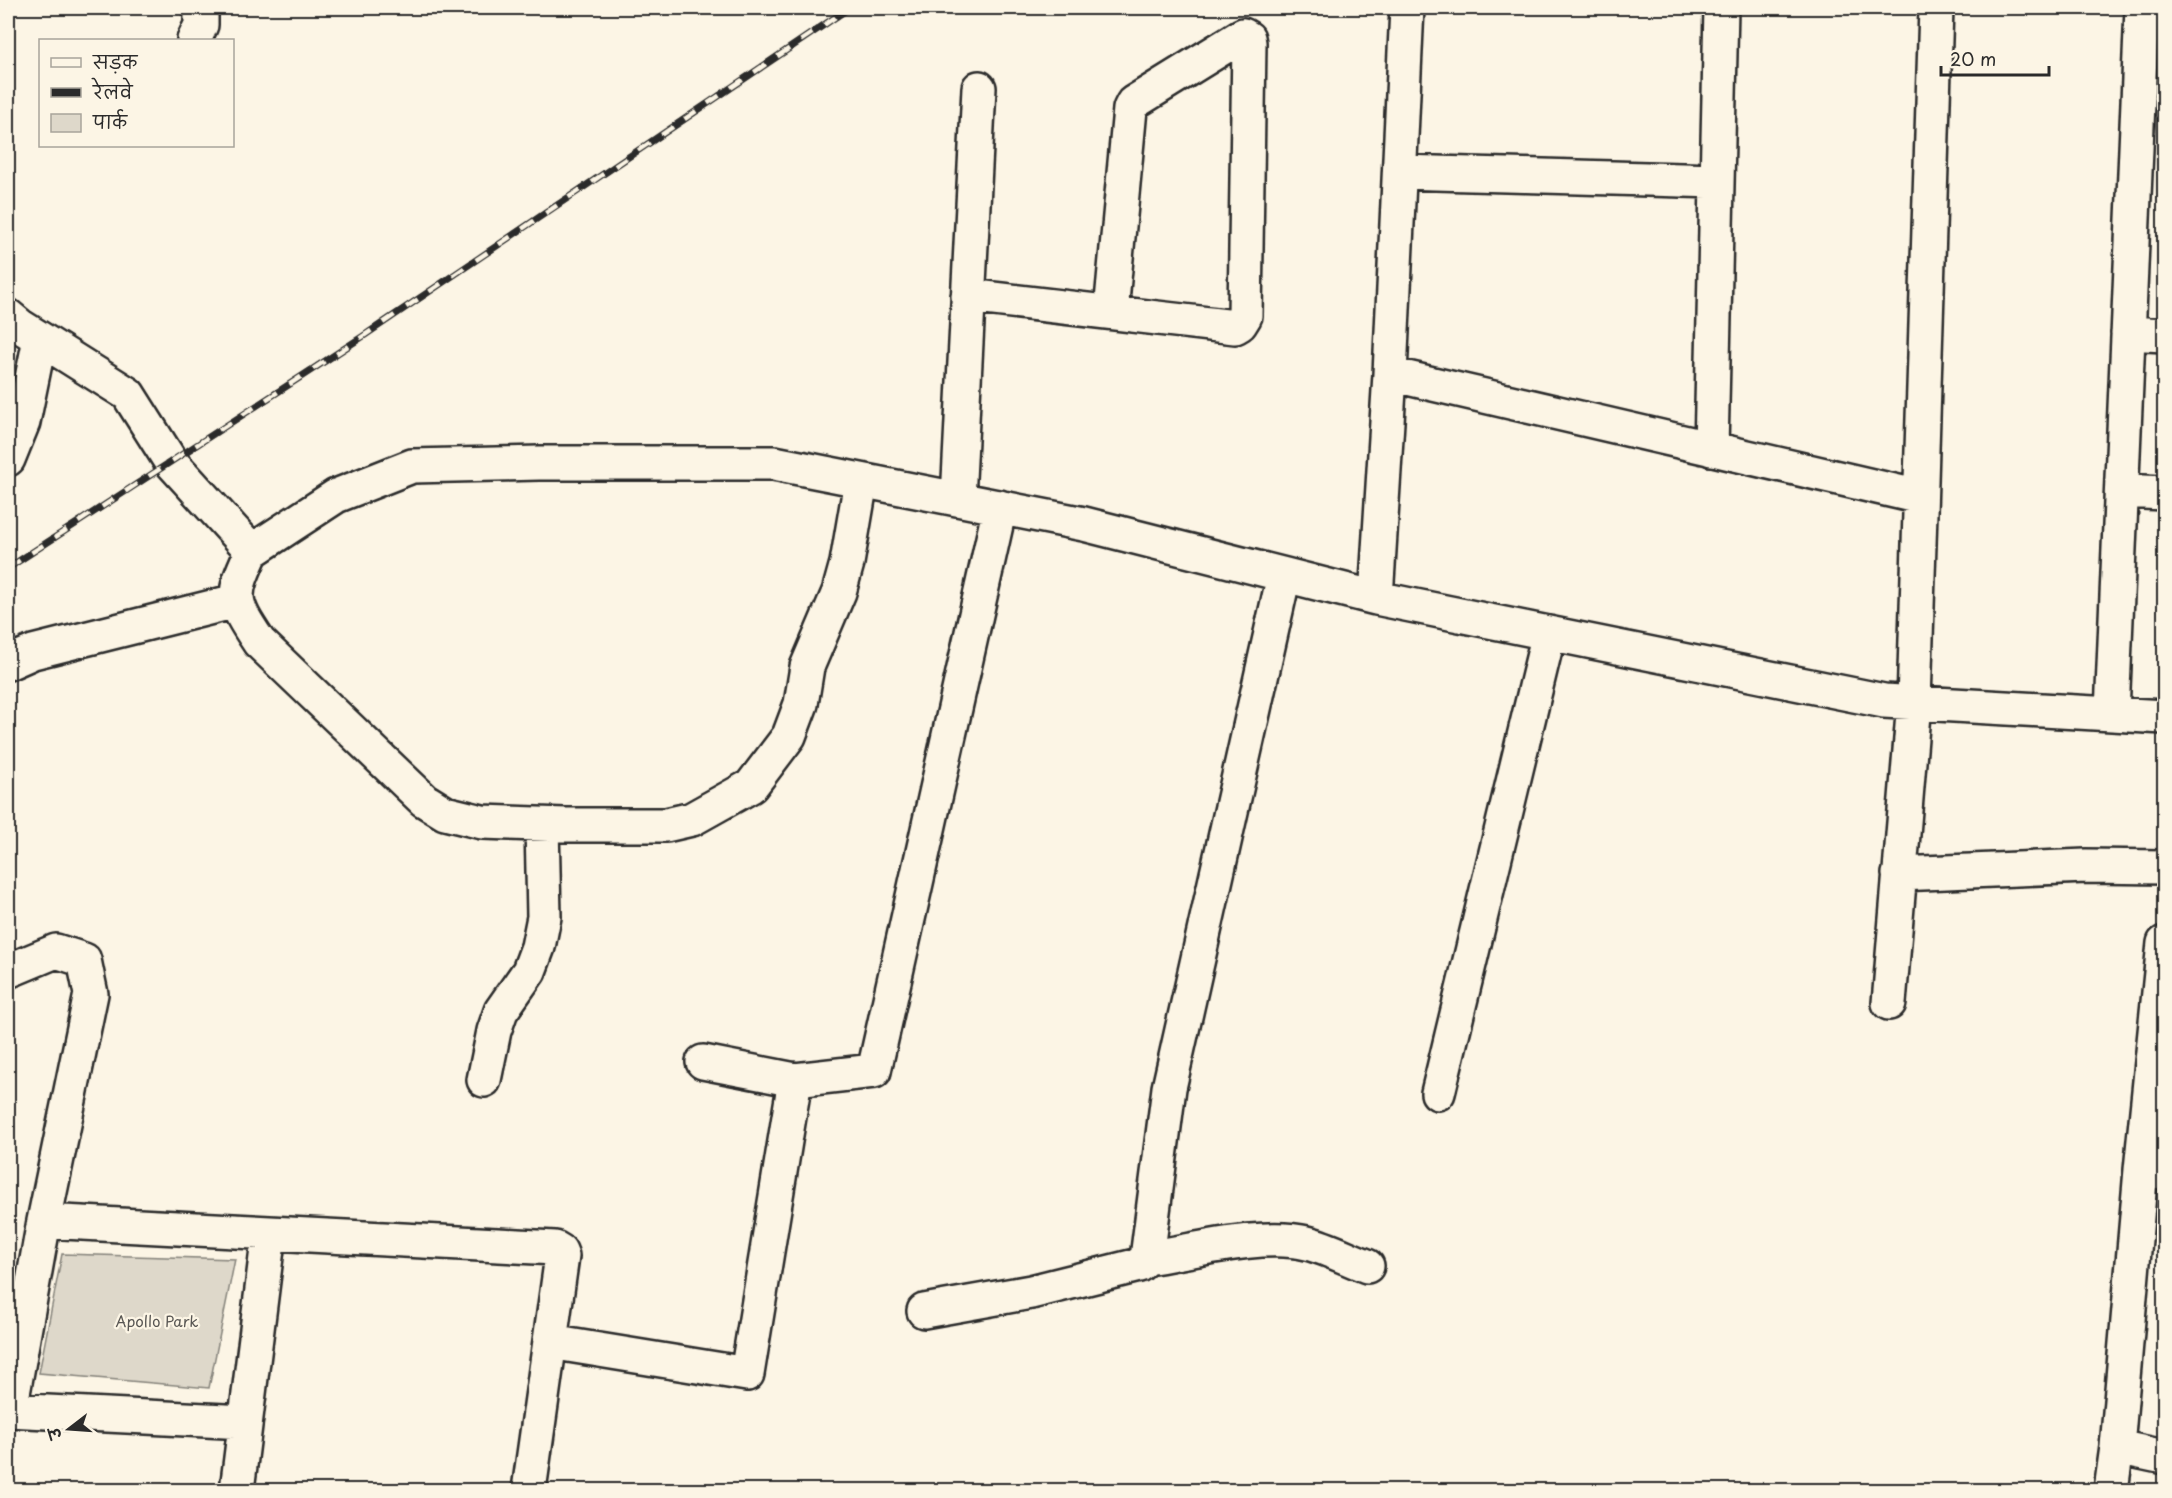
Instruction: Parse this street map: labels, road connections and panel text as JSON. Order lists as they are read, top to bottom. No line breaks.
{"parks":["Apollo Park"],"legend":["सड़क","रेलवे","पार्क"],"scale_bar":"20 m","north":"left"}
